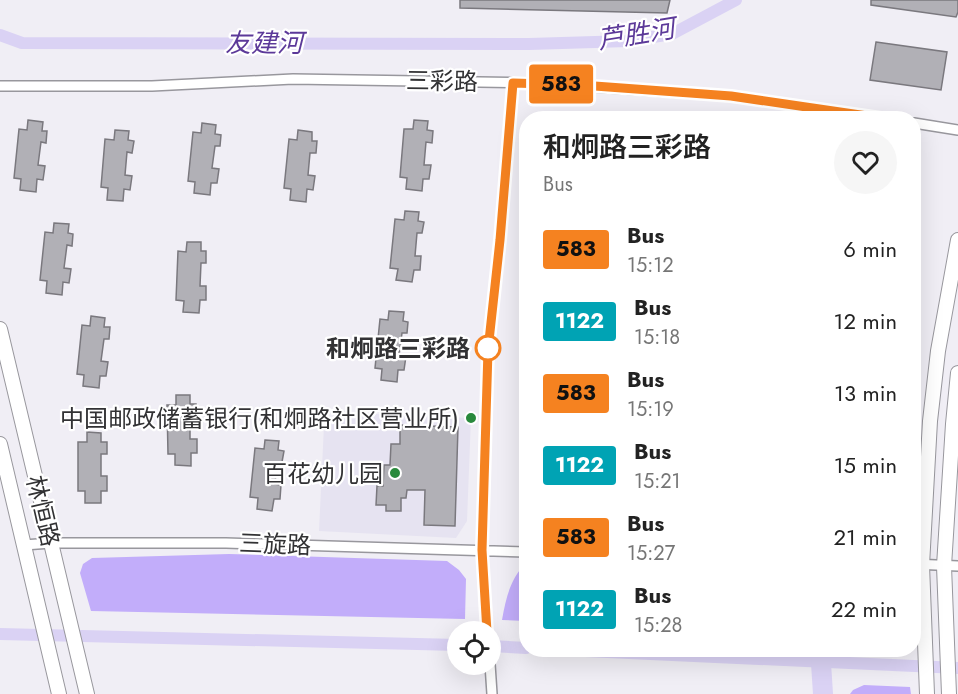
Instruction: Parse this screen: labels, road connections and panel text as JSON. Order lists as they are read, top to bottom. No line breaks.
{"streets":{"street":["三彩路","林恒路","三旋路"]},"crossings":[["林恒路","三旋路"]],"water":["芦胜河","友建河"],"places":["和炯路三彩路","中国邮政储蓄银行(和炯路社区营业所)","百花幼儿园"],"lines":["bus line 583"],"page":{"on_map":"583","heading":["和炯路三彩路","Bus"],"list":[{"mark":"583","name":"Bus","note":"15:12","value":"6 min"},{"mark":"1122","name":"Bus","note":"15:18","value":"12 min"},{"mark":"583","name":"Bus","note":"15:19","value":"13 min"},{"mark":"1122","name":"Bus","note":"15:21","value":"15 min"},{"mark":"583","name":"Bus","note":"15:27","value":"21 min"},{"mark":"1122","name":"Bus","note":"15:28","value":"22 min"}]}}
